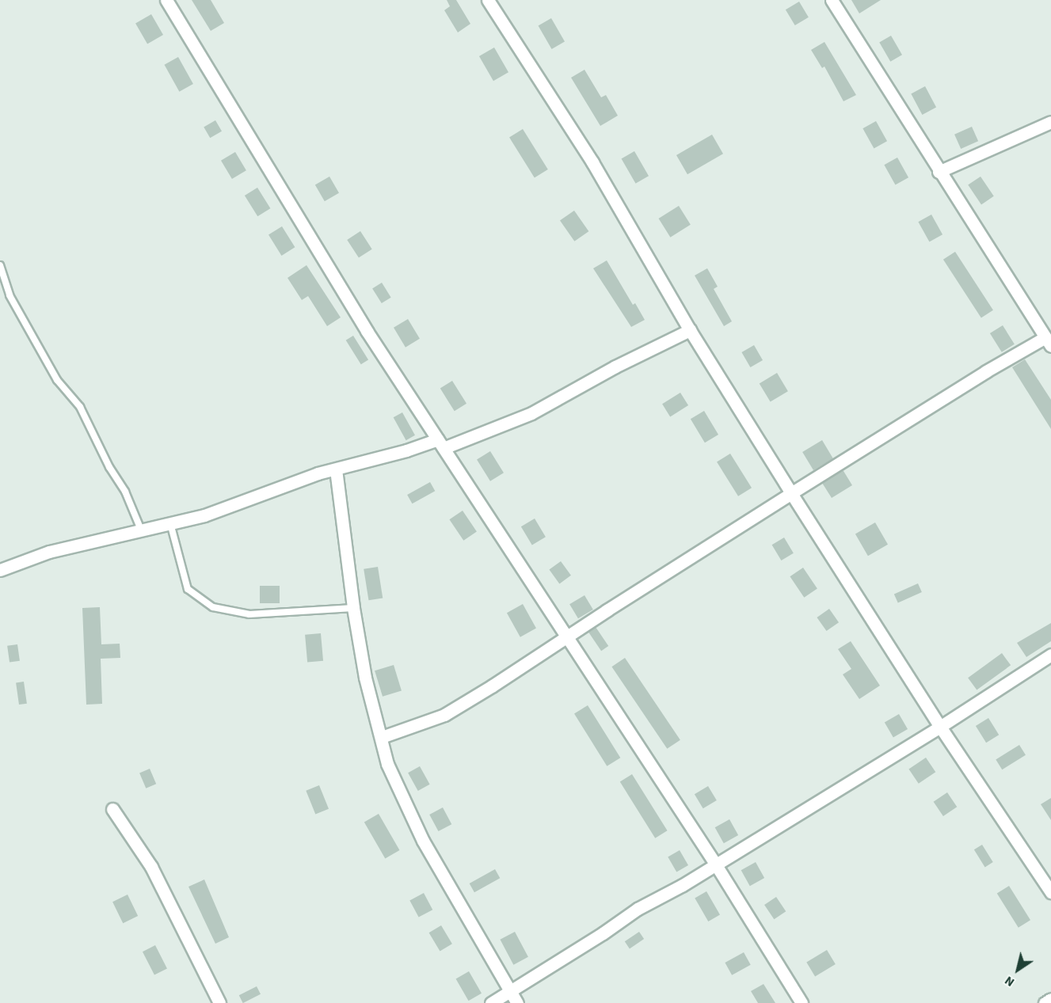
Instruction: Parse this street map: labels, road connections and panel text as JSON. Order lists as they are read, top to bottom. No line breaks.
{"north":"bottom left"}
